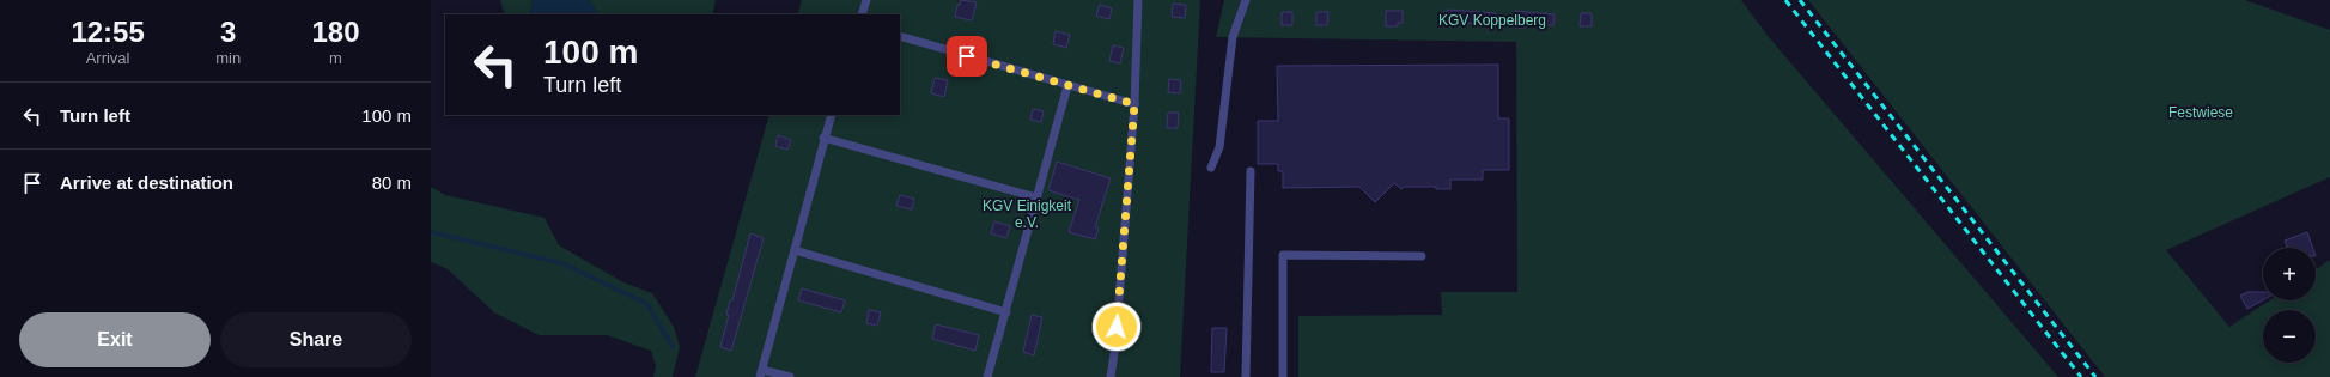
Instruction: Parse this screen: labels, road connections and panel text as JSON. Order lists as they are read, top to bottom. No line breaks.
{"parks":["KGV Koppelberg","Festwiese","KGV Einigkeit e.V."],"page":{"eta":["12:55","Arrival","3","min","180","m"],"turn":["100 m","Turn left"],"list":[{"name":"Turn left","value":"100 m"},{"name":"Arrive at destination","value":"80 m"}],"map_buttons":["+","−"],"buttons":["Exit","Share"]}}
